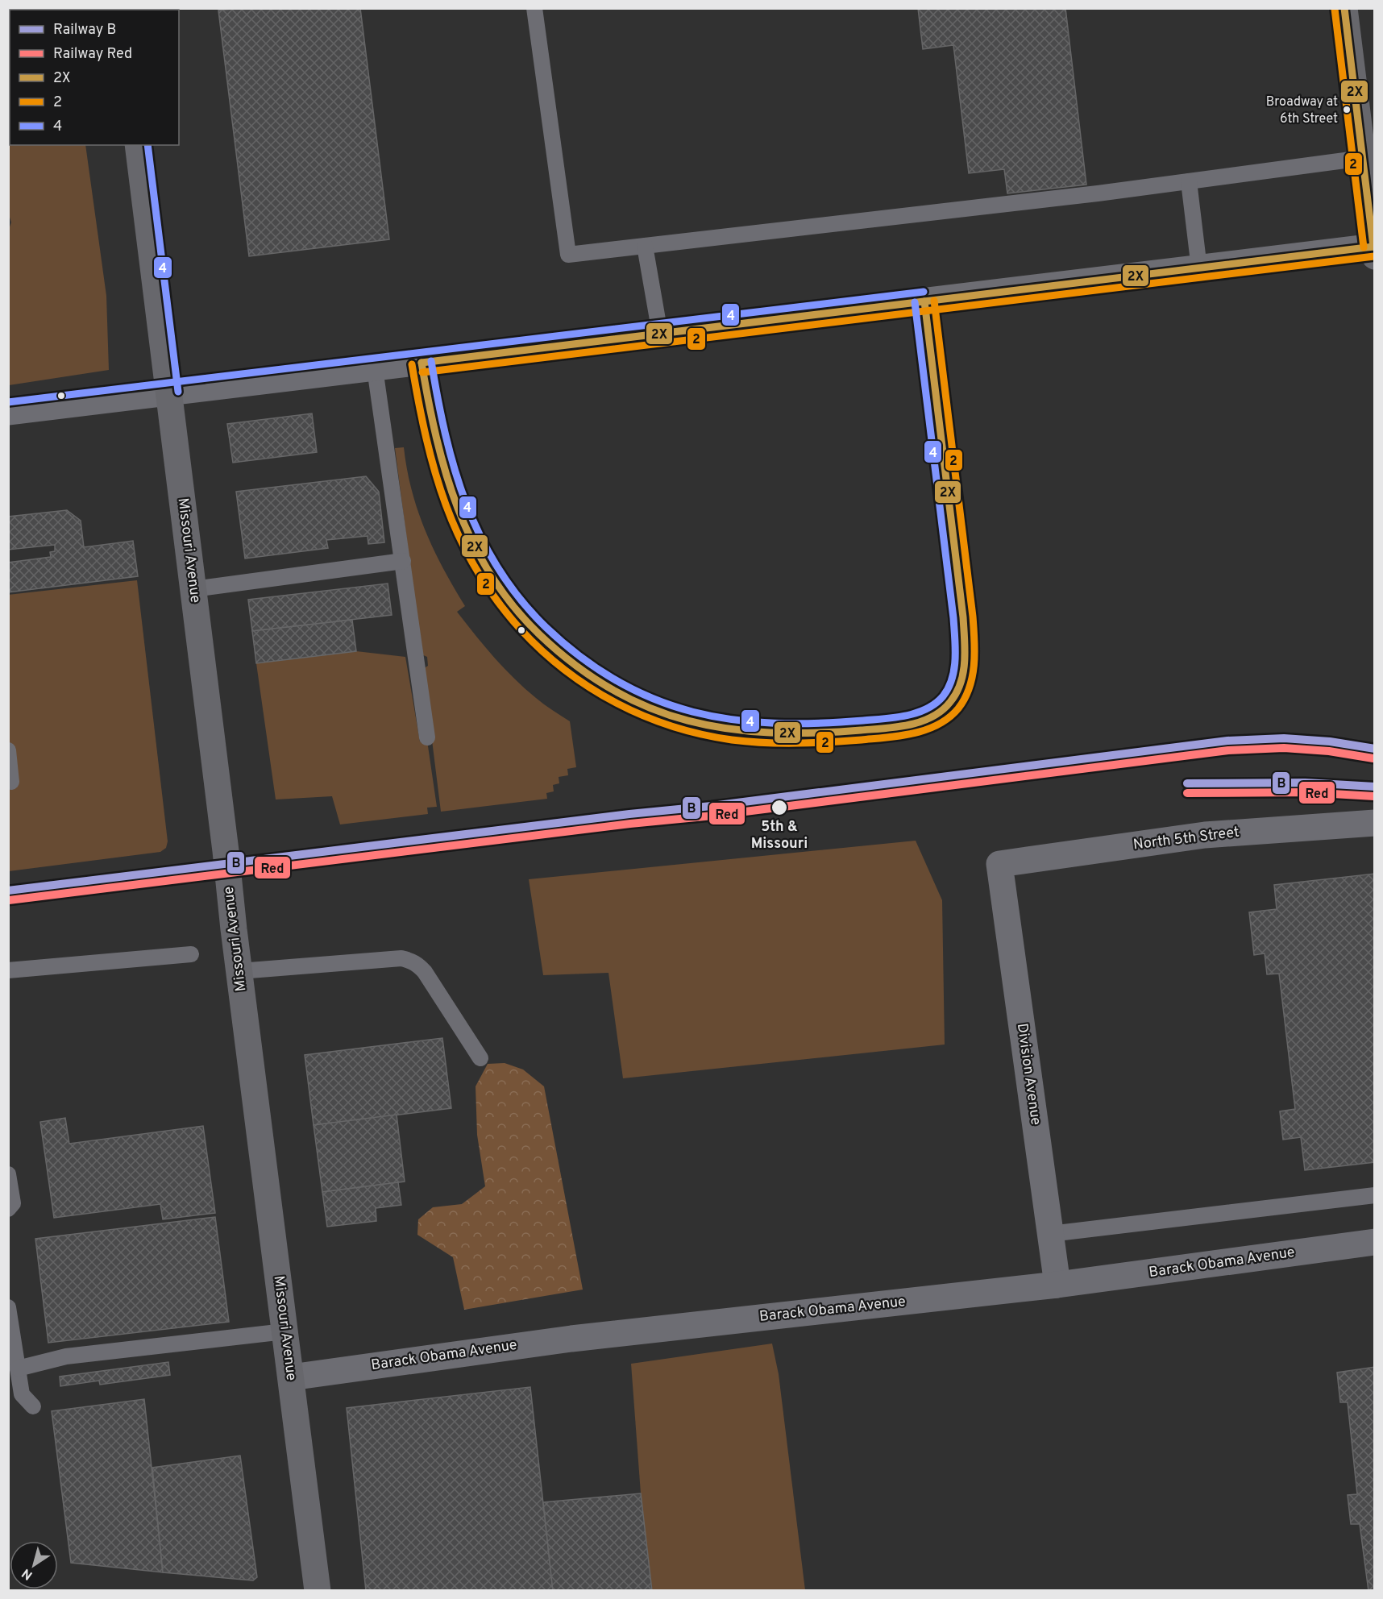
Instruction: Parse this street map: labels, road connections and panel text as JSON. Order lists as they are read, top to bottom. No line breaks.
{"streets":{"main road":["Missouri Avenue"],"street":["North 5th Street","Division Avenue","Barack Obama Avenue"]},"crossings":[["Missouri Avenue","Barack Obama Avenue"],["North 5th Street","Division Avenue"],["Division Avenue","Barack Obama Avenue"]],"places":["Broadway at 6th Street","5th & Missouri"],"lines":["transit line 2X","transit line 2","transit line 4","rail line B","rail line Red"],"legend":["Railway B","Railway Red","2X","2","4"],"north":"bottom left"}
